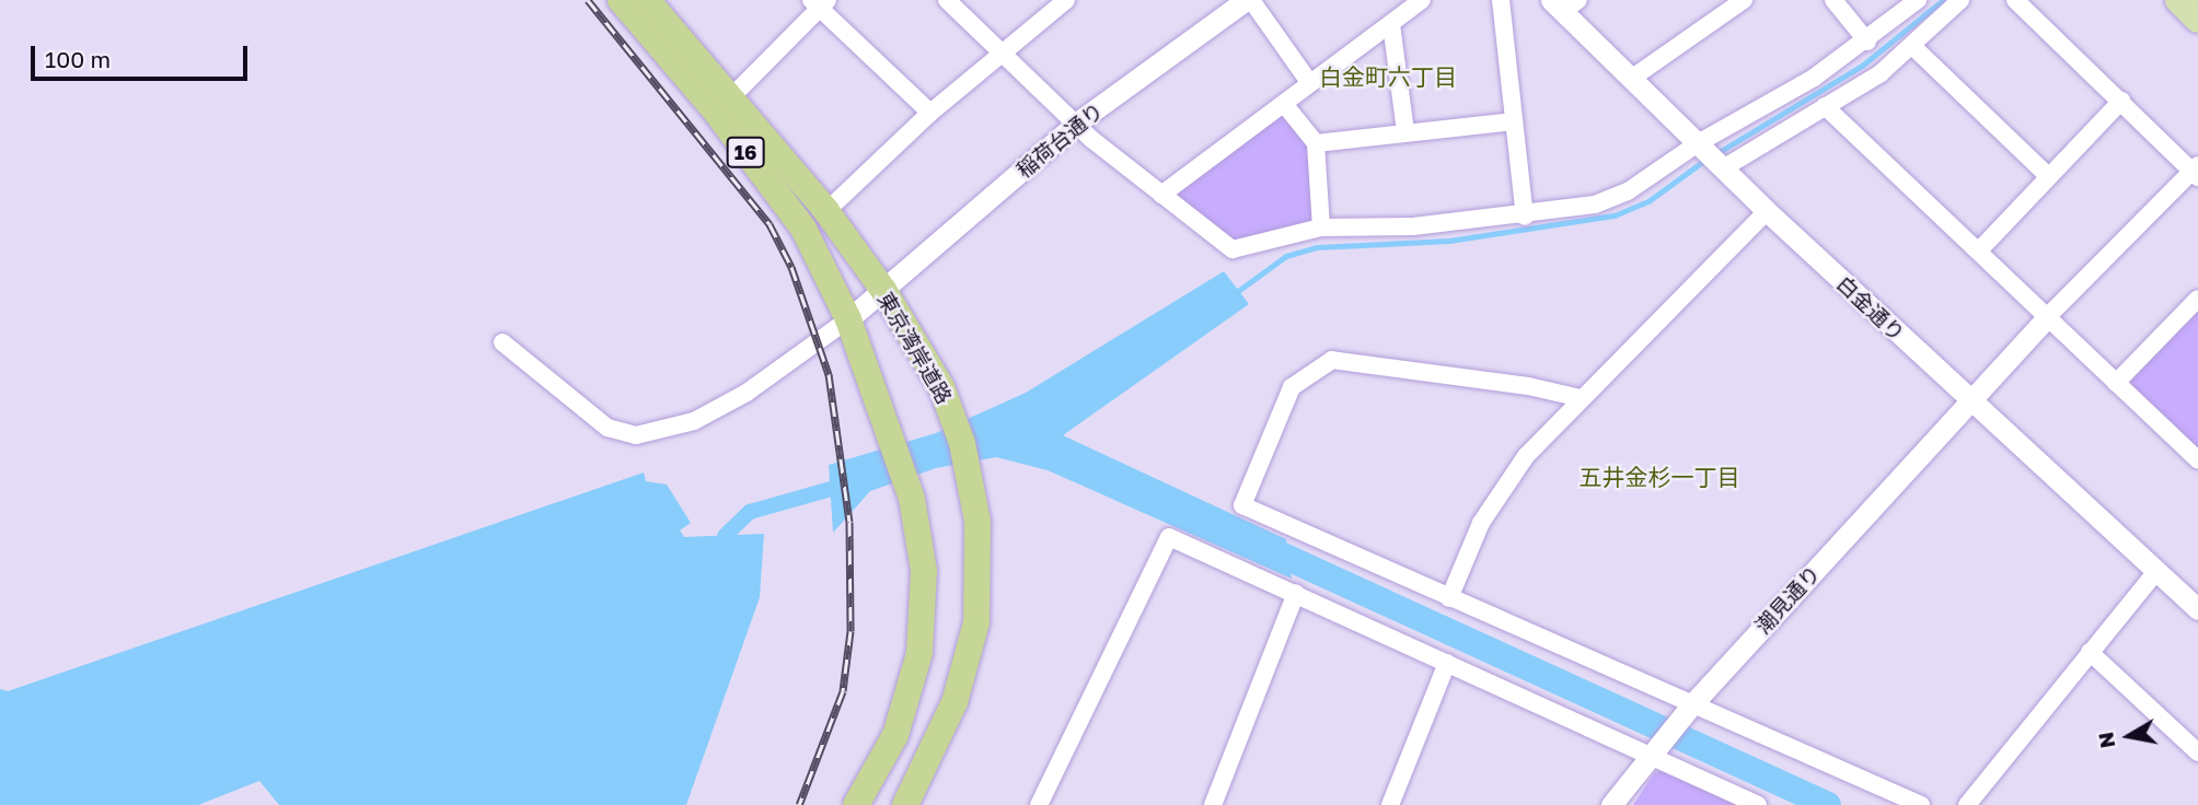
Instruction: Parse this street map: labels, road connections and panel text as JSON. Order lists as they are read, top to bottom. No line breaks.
{"streets":{"highway":["16","東京湾岸道路"],"street":["稲荷台通り","白金通り","潮見通り"]},"crossings":[["稲荷台通り","東京湾岸道路"],["白金通り","潮見通り"]],"districts":["白金町六丁目","五井金杉一丁目"],"scale_bar":"100 m","north":"left"}
